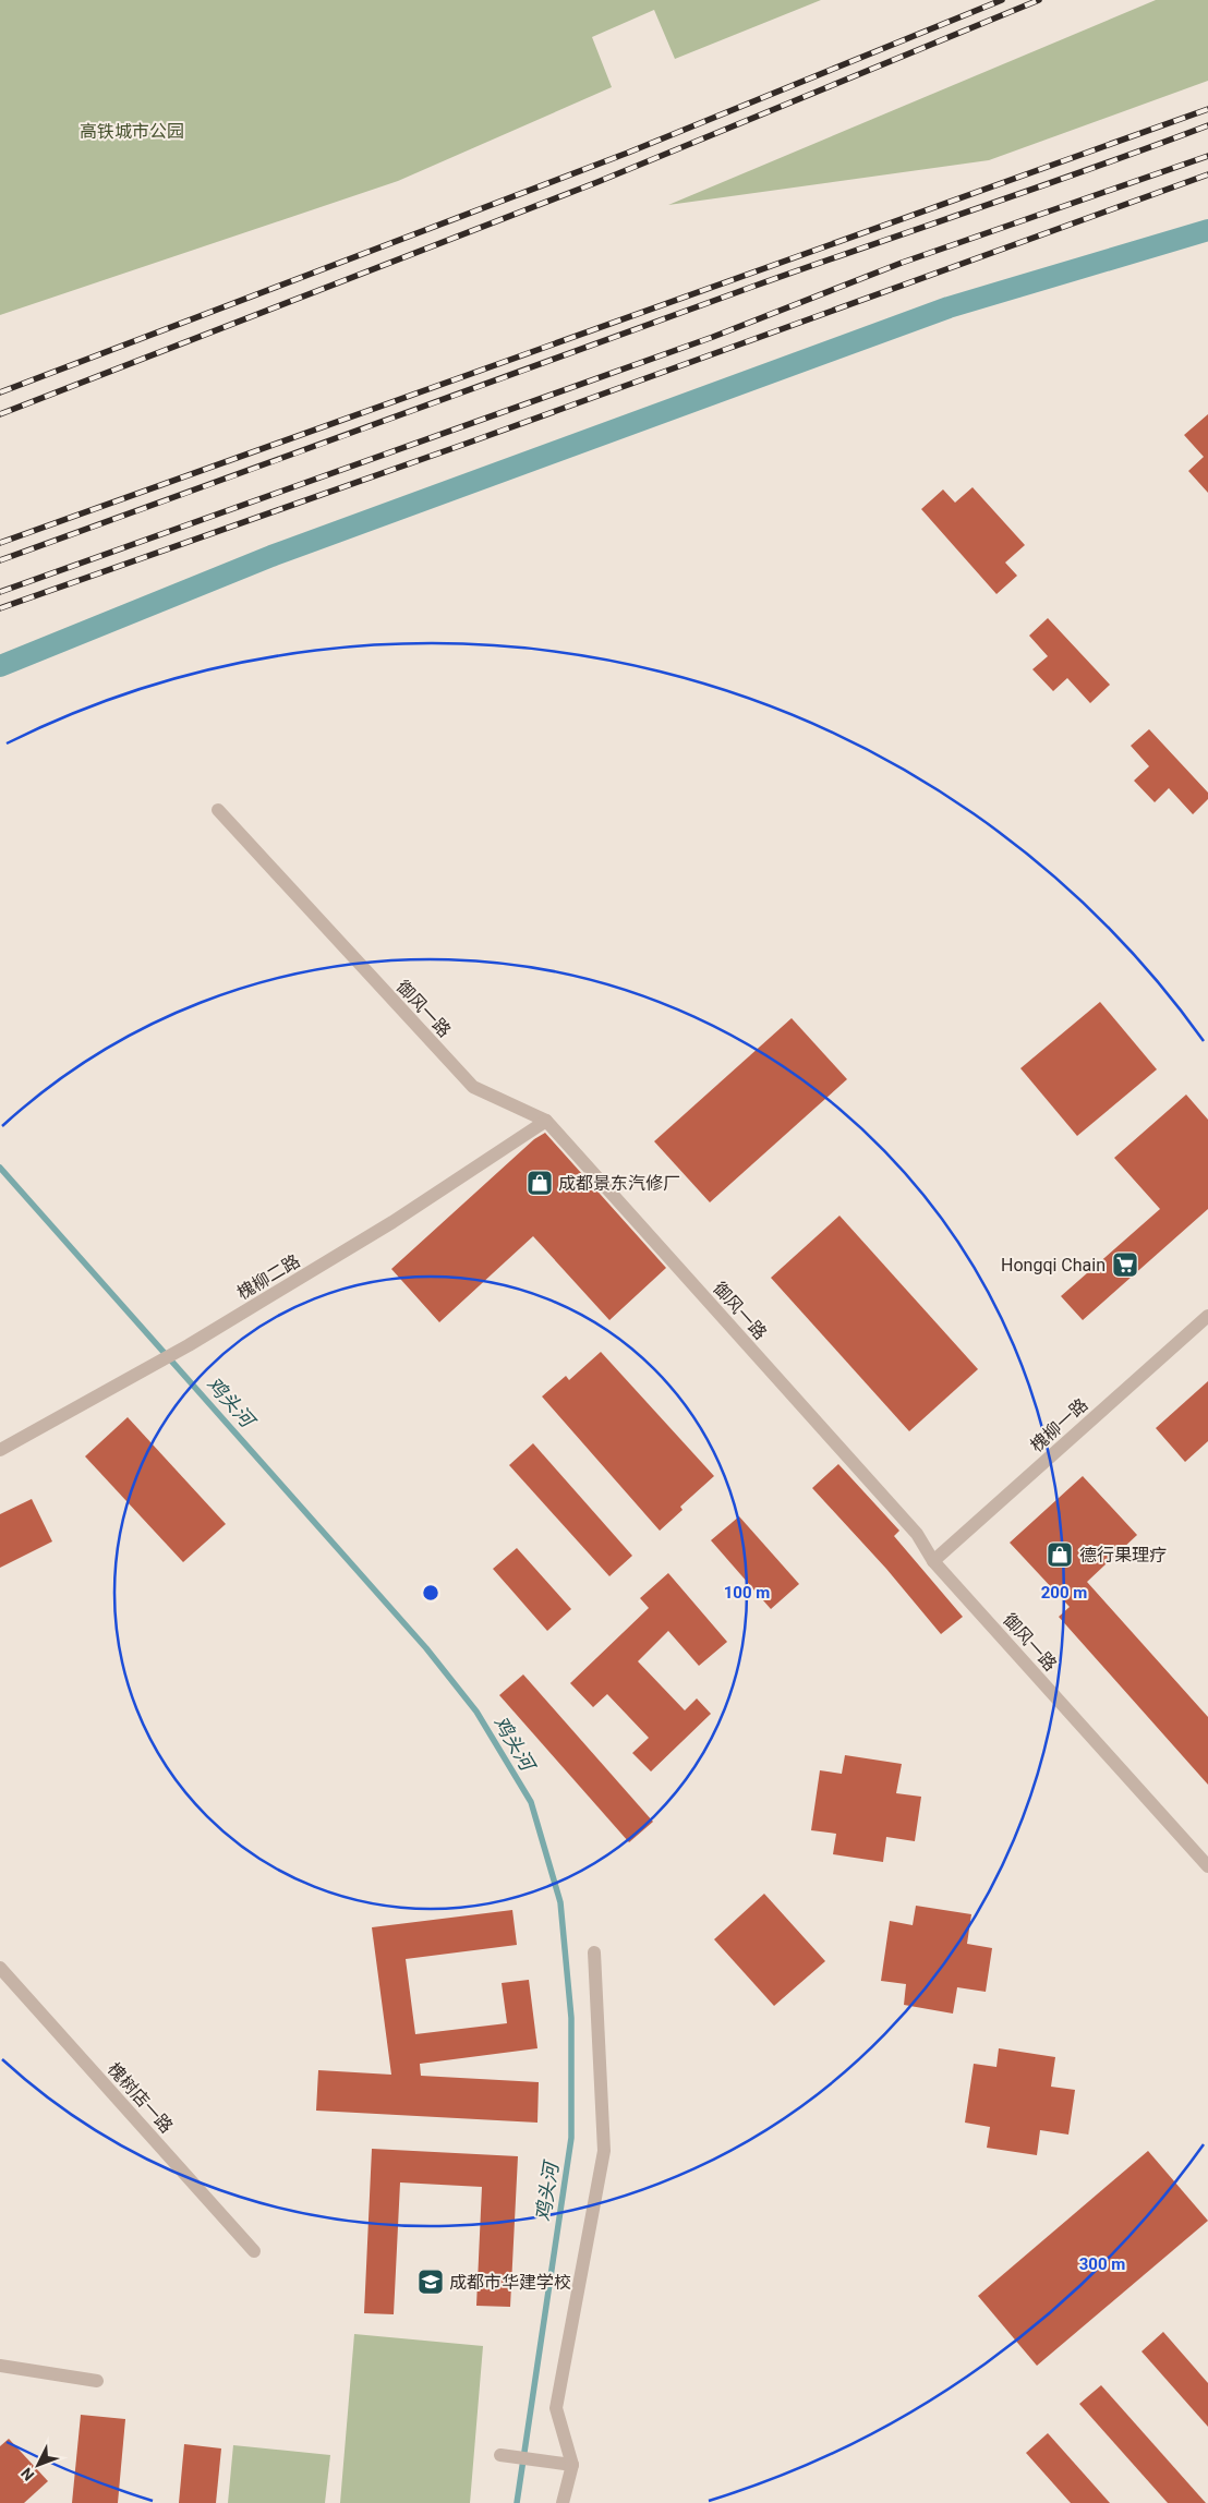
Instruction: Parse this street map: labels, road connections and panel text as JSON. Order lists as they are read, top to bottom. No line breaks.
{"streets":{"street":["御风一路","槐柳二路","槐柳一路","槐树店一路"]},"crossings":[["御风一路","槐柳二路"],["御风一路","槐柳一路"]],"water":["鸡头河"],"parks":["高铁城市公园"],"places":{"shop":["成都景东汽修厂","德行果理疗"],"supermarket":["Hongqi Chain"],"school or university":["成都市华建学校"]},"north":"bottom left","rings":["100 m","200 m","300 m"]}
